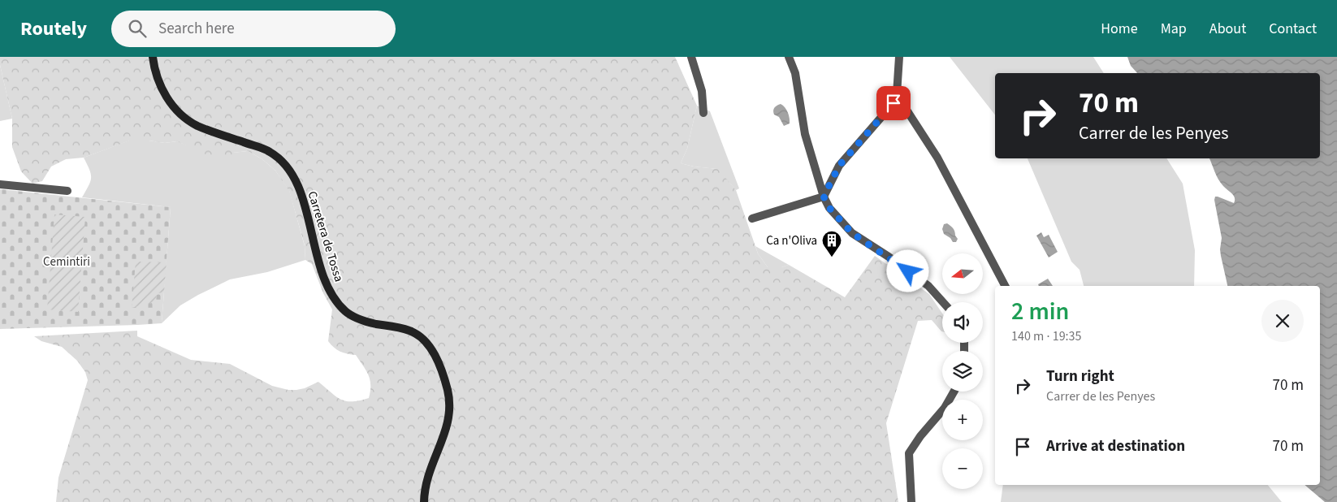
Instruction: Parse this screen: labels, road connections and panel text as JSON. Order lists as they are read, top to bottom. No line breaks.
{"streets":{"main road":["Carretera de Tossa"]},"parks":["Cemintiri"],"places":{"building":["Ca n'Oliva"]},"north":"left","page":{"header":"Routely","search":"Search here","nav":["Home","Map","About","Contact"],"turn":["70 m","Carrer de les Penyes"],"map_buttons":["+","−"],"heading":["2 min","140 m · 19:35"],"list":[{"name":"Turn right","note":"Carrer de les Penyes","value":"70 m"},{"name":"Arrive at destination","value":"70 m"}]}}
